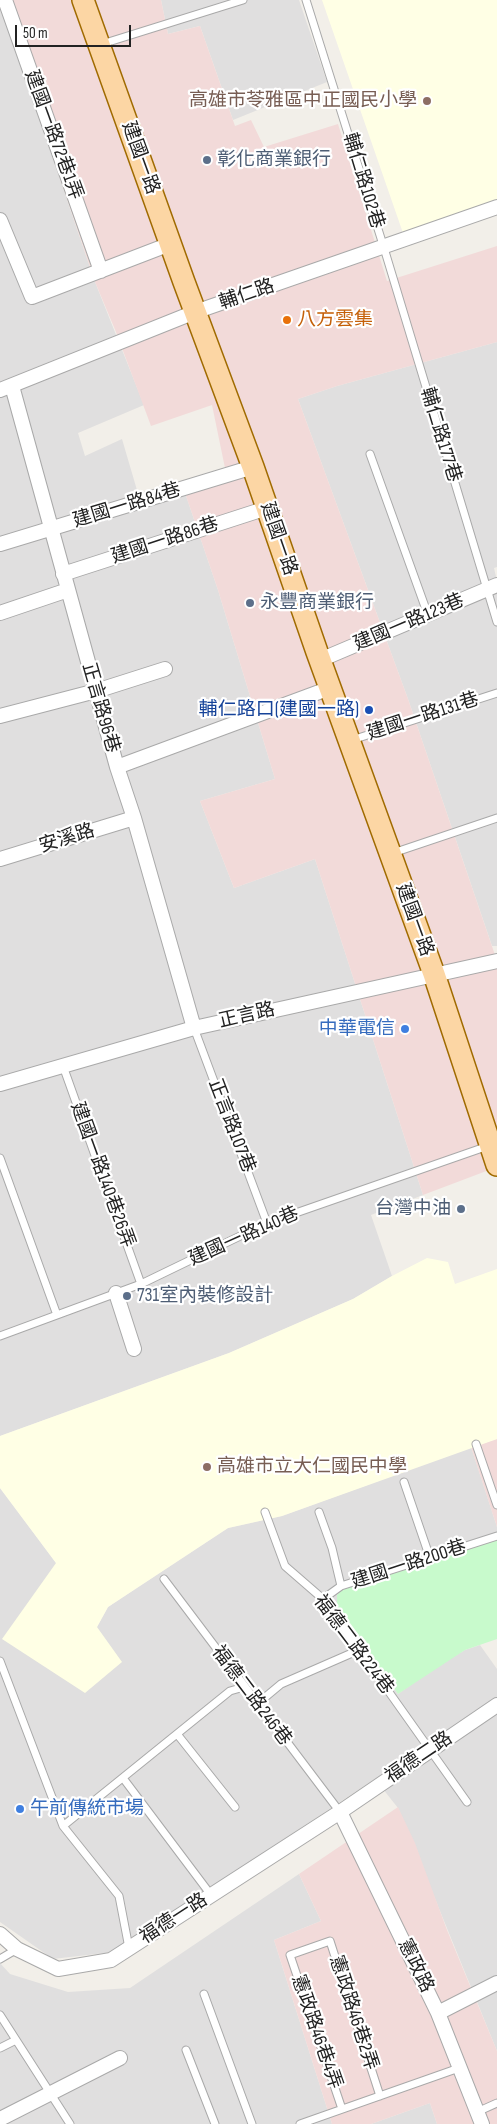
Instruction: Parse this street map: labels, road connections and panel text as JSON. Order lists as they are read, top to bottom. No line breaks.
{"streets":{"main road":["建國一路"],"street":["建國一路72巷1弄","輔仁路","建國一路84巷","建國一路86巷","建國一路123巷","正言路96巷","安溪路","正言路","福德二路","福德一路","憲政路"],"lane":["輔仁路102巷","輔仁路177巷","建國一路131巷","正言路107巷","建國一路140巷26弄","建國一路140巷","建國一路200巷","福德二路224巷","福德二路246巷","憲政路46巷2弄","憲政路46巷4弄"]},"crossings":[["建國一路","輔仁路"],["建國一路","建國一路84巷"],["建國一路","建國一路86巷"],["建國一路","建國一路123巷"],["建國一路","建國一路131巷"],["建國一路","正言路"],["建國一路","建國一路140巷"],["輔仁路102巷","輔仁路"],["輔仁路102巷","輔仁路177巷"],["輔仁路","輔仁路177巷"],["輔仁路","正言路96巷"],["輔仁路177巷","建國一路123巷"],["建國一路84巷","正言路96巷"],["建國一路86巷","正言路96巷"],["正言路96巷","安溪路"],["正言路96巷","正言路"],["正言路96巷","正言路107巷"],["正言路","正言路107巷"],["正言路","建國一路140巷26弄"],["正言路107巷","建國一路140巷"],["建國一路140巷26弄","建國一路140巷"],["建國一路200巷","福德二路224巷"],["福德二路224巷","福德二路"],["福德二路246巷","福德二路"],["福德二路246巷","福德一路"],["福德二路246巷","憲政路"],["福德二路","福德一路"],["福德二路","憲政路"],["福德一路","憲政路"],["憲政路46巷2弄","憲政路46巷4弄"]],"places":["高雄市苓雅區中正國民小學","彰化商業銀行","八方雲集","永豐商業銀行","輔仁路口(建國一路)","中華電信","台灣中油","731室內裝修設計","高雄市立大仁國民中學","午前傳統市場"],"scale_bar":"50 m"}
